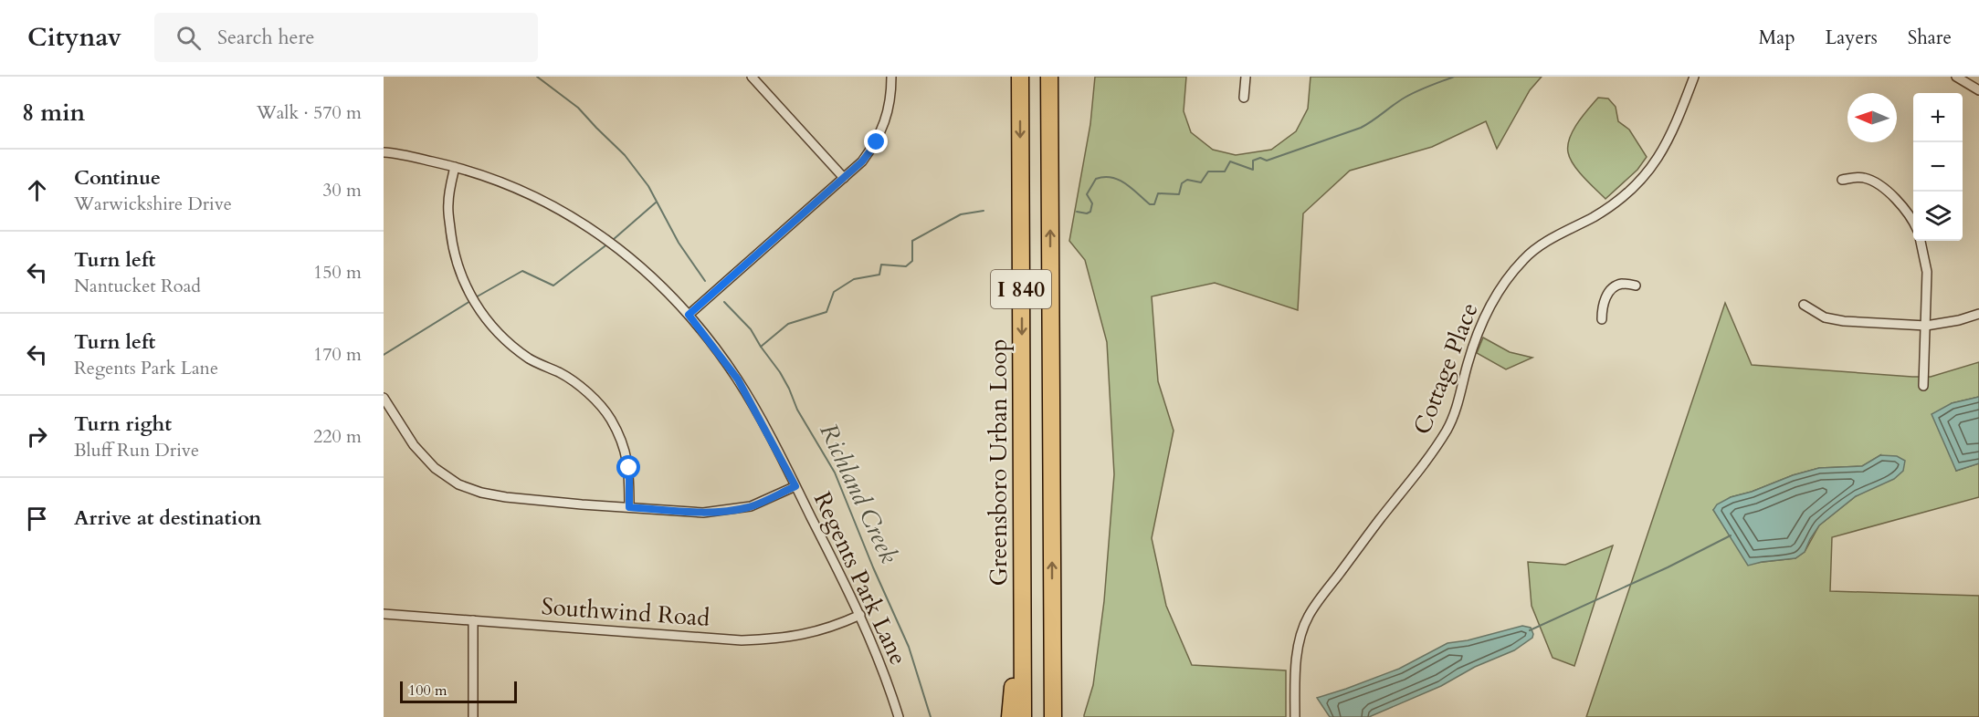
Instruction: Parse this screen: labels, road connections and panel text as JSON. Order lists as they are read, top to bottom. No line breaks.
{"streets":{"highway":["I 840","Greensboro Urban Loop"],"street":["Cottage Place","Regents Park Lane","Southwind Road"]},"crossings":[["Regents Park Lane","Southwind Road"]],"water":["Richland Creek"],"scale_bar":"100 m","north":"left","page":{"header":"Citynav","search":"Search here","nav":["Map","Layers","Share"],"heading":["8 min","Walk · 570 m"],"map_buttons":["+","−"],"list":[["Continue","Warwickshire Drive","30 m"],["Turn left","Nantucket Road","150 m"],["Turn left","Regents Park Lane","170 m"],["Turn right","Bluff Run Drive","220 m"],"Arrive at destination"],"scale":"100 m"}}
